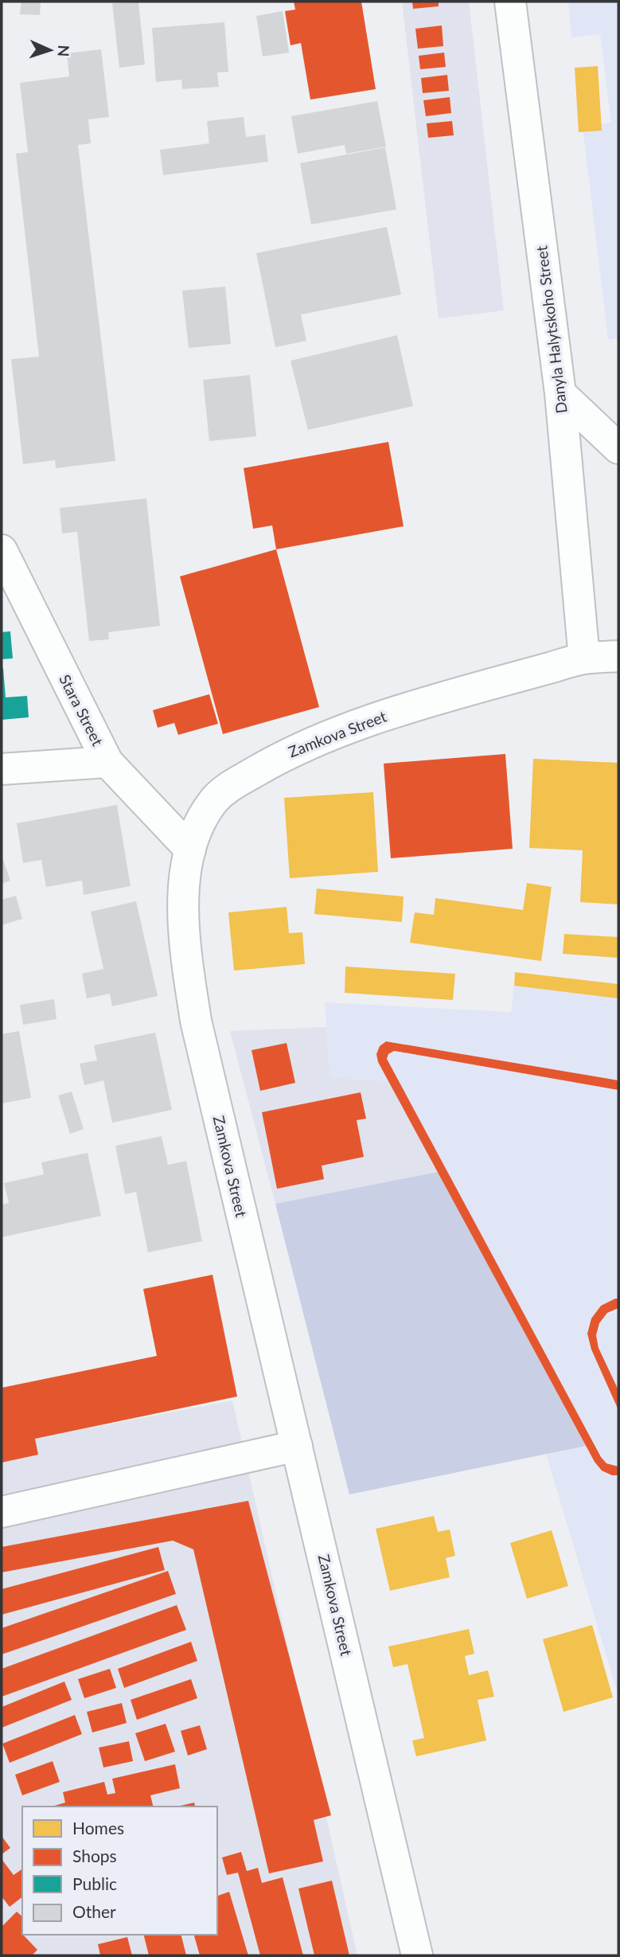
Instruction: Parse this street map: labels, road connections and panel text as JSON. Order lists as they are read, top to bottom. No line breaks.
{"streets":{"main road":["Danyla Halytskoho Street","Stara Street","Zamkova Street"]},"crossings":[["Danyla Halytskoho Street","Zamkova Street"],["Stara Street","Zamkova Street"]],"legend":["Homes","Shops","Public","Other"],"north":"right"}
